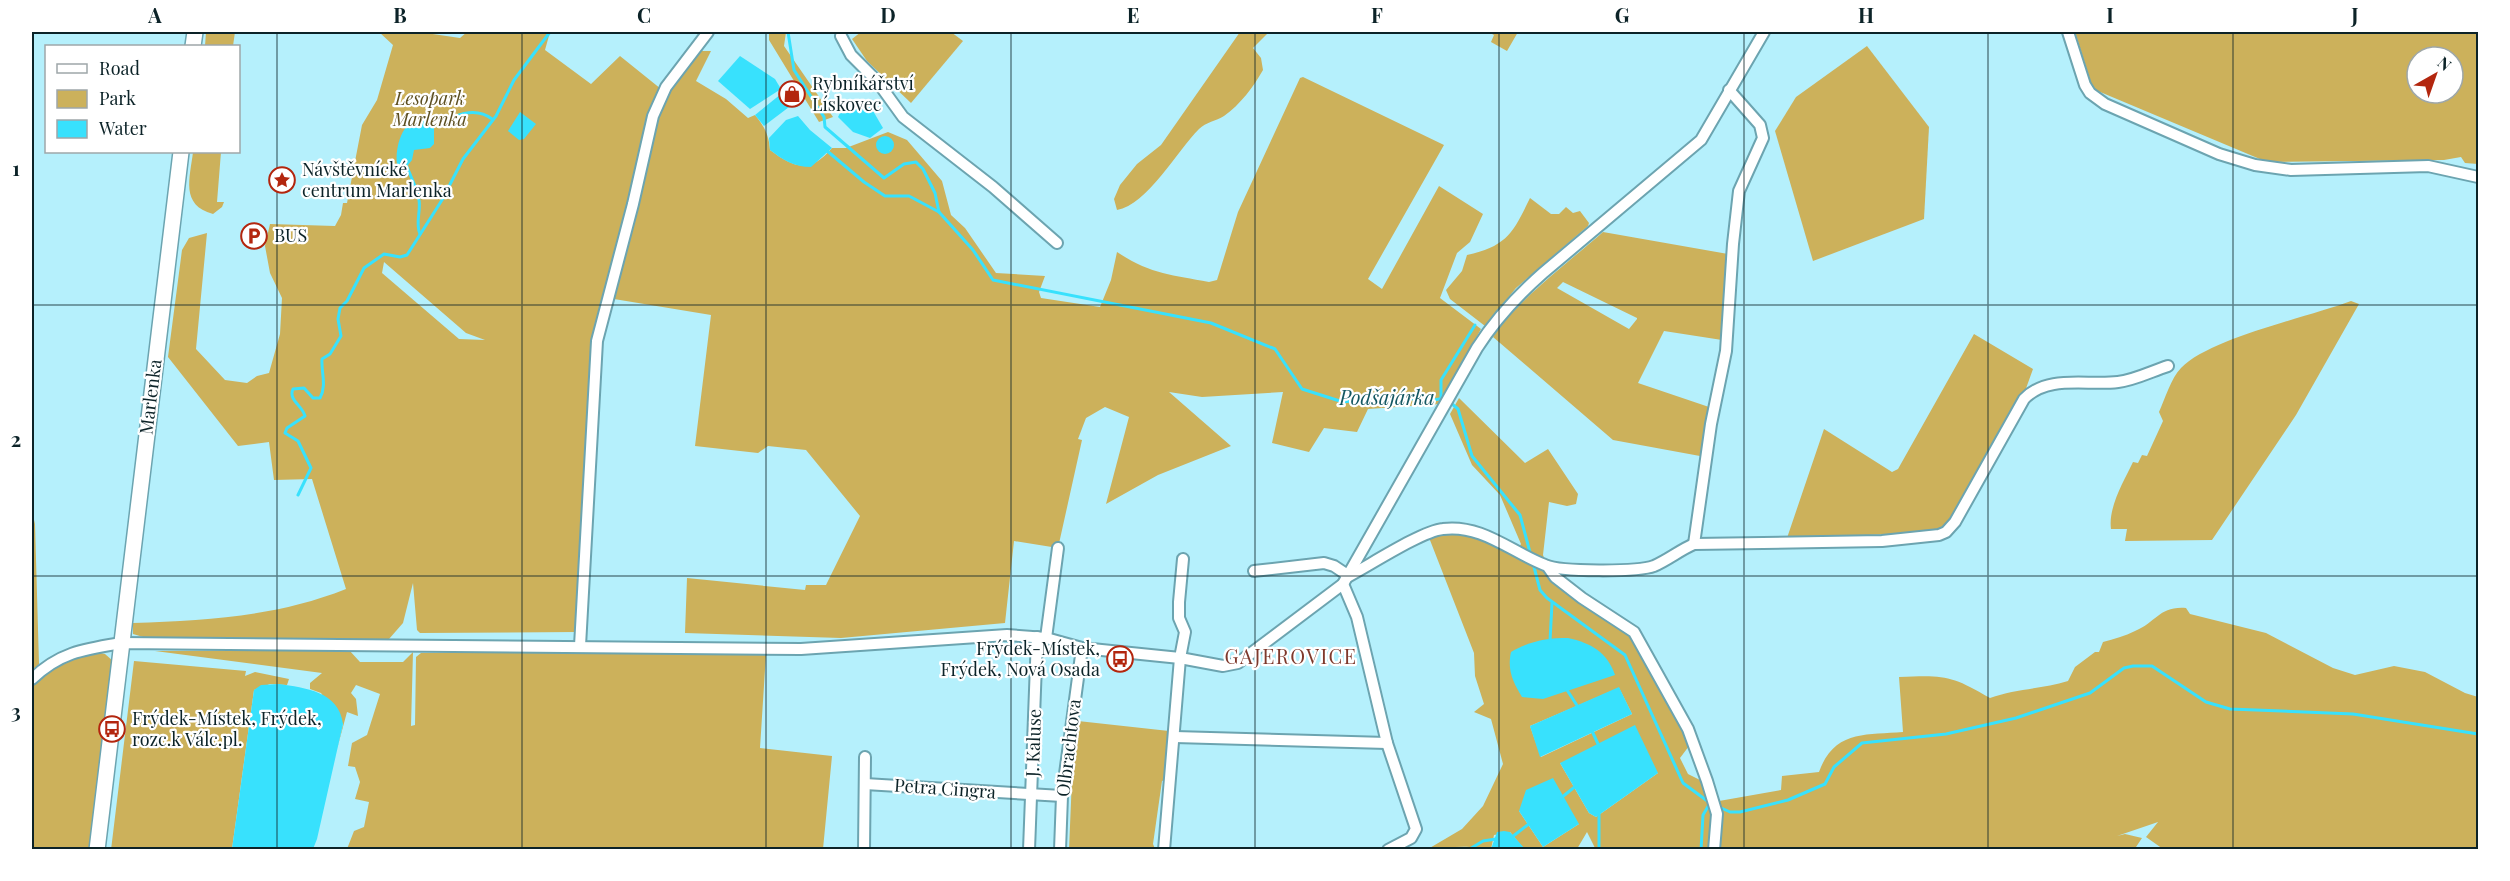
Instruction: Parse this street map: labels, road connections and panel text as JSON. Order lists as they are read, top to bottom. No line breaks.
{"streets":{"main road":["Marlenka"],"street":["J. Kaluse","Olbrachtova","Petra Cingra"]},"crossings":[["J. Kaluse","Petra Cingra"],["Olbrachtova","Petra Cingra"]],"districts":["GAJEROVICE"],"water":["Podšajárka"],"parks":["Lesopark Marlenka"],"places":{"shop":["Rybníkářství Lískovec"],"place":["Návštěvnícké centrum Marlenka"],"parking":["BUS"],"bus stop":["Frýdek-Místek, Frýdek, Nová Osada","Frýdek-Místek, Frýdek, rozc.k Válc.pl."]},"legend":["Road","Park","Water"],"north":"top right","grid":{"columns":["A","B","C","D","E","F","G","H","I","J"],"rows":["1","2","3"]}}
